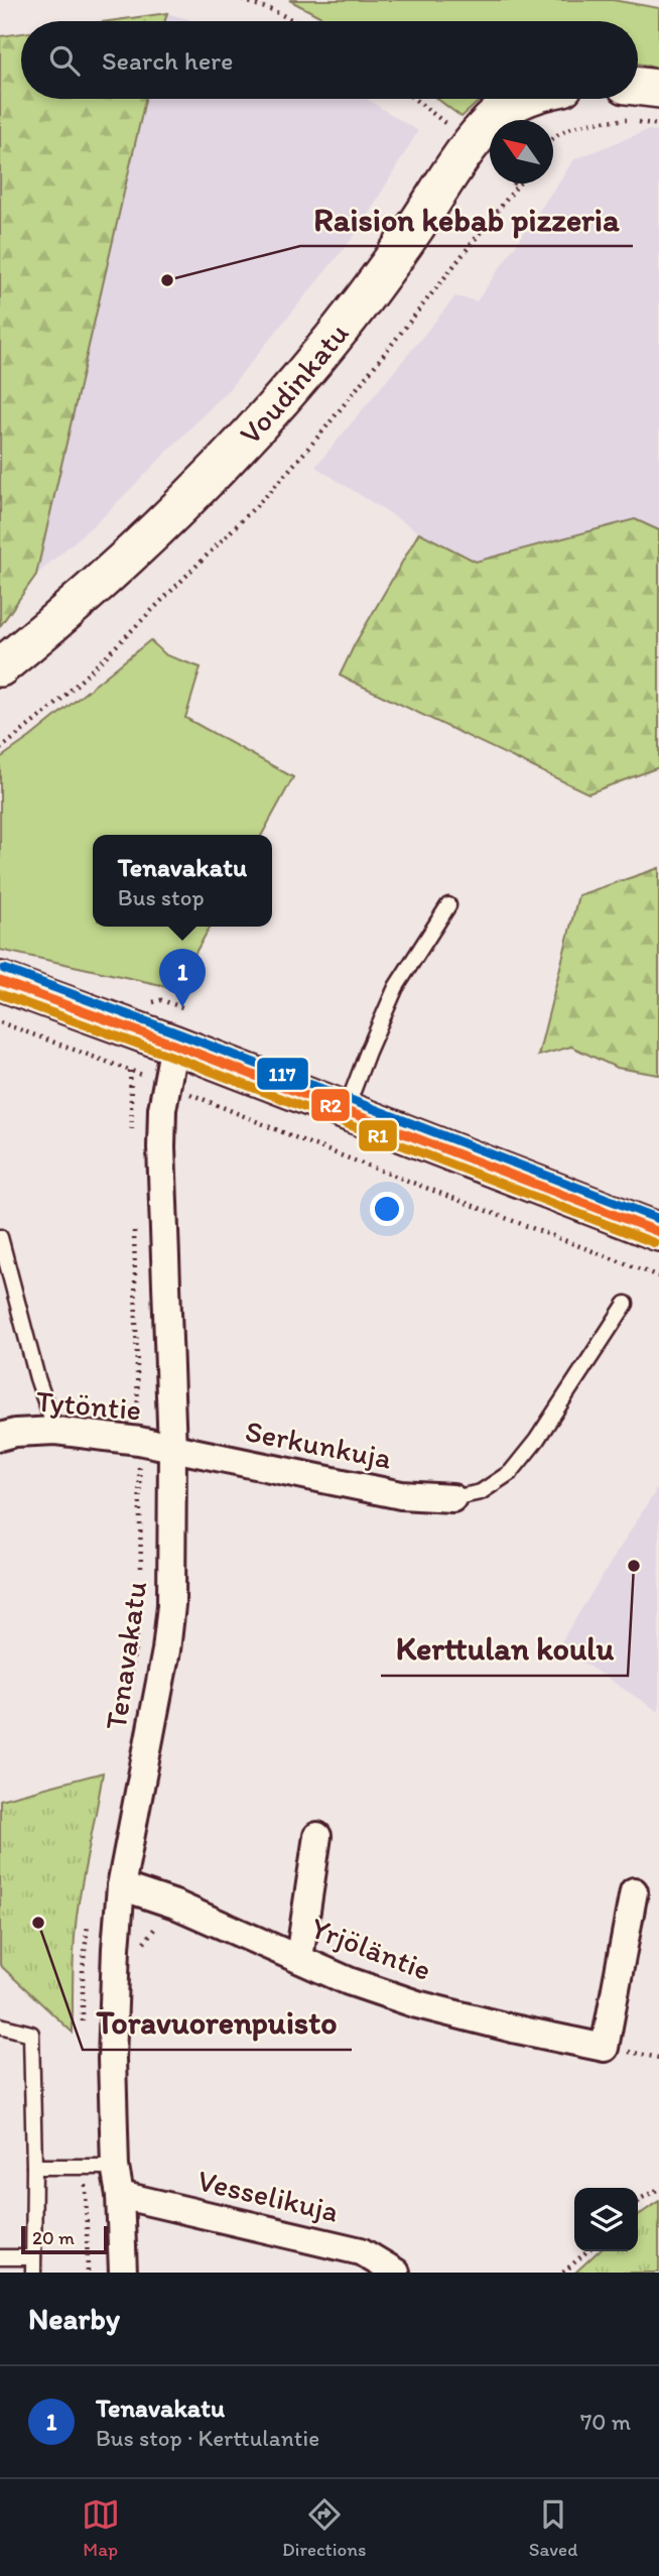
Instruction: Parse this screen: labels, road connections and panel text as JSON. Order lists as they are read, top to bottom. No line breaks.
{"streets":{"main road":["Voudinkatu"],"street":["Tytöntie","Serkunkuja","Tenavakatu","Yrjöläntie","Vesselikuja"]},"crossings":[["Tytöntie","Serkunkuja"],["Tytöntie","Tenavakatu"],["Serkunkuja","Tenavakatu"],["Tenavakatu","Yrjöläntie"],["Tenavakatu","Vesselikuja"]],"places":["Raision kebab pizzeria","Kerttulan koulu","Toravuorenpuisto"],"lines":["transit line 117","transit line R2","transit line R1"],"scale_bar":"20 m","north":"top left","page":{"search":"Search here","popup":["Tenavakatu","Bus stop"],"pins":"1","scale":"20 m","heading":"Nearby","list":[{"mark":"1","name":"Tenavakatu","note":"Bus stop · Kerttulantie","value":"70 m"}],"nav":["Map","Directions","Saved"]}}
